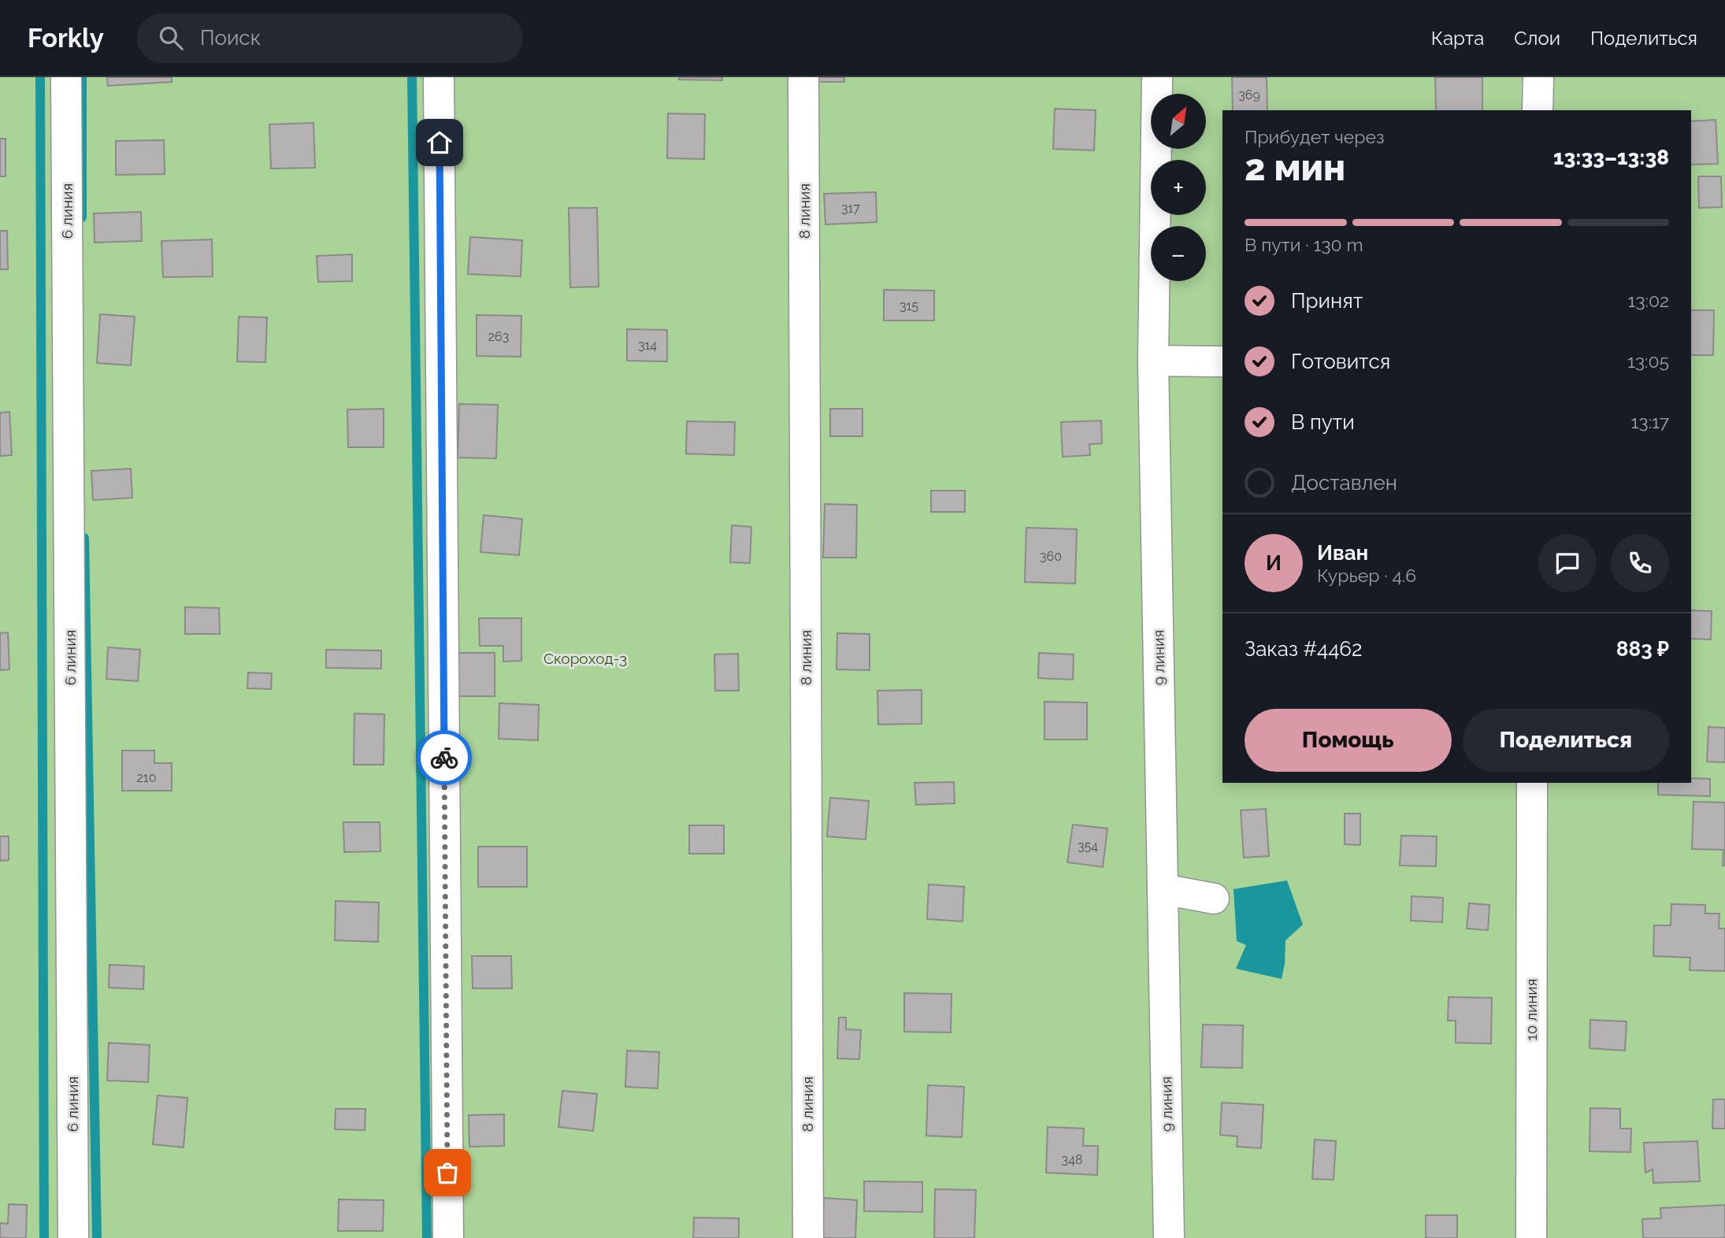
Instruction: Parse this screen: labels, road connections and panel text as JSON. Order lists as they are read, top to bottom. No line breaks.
{"streets":{"street":["6 линия","8 линия","9 линия","10 линия"]},"parks":["Скороход-3"],"house_numbers":["369","317","315","263","314","360","210","354","348"],"north":"top right","page":{"header":"Forkly","search":"Поиск","nav":["Карта","Слои","Поделиться"],"map_buttons":["+","−"],"heading":["2 мин","Прибудет через","13:33–13:38"],"panel":["Иван","Курьер · 4.6","Заказ #4462","883 ₽"],"bar":"В пути · 130 m","list":[["Принят","13:02"],["Готовится","13:05"],["В пути","13:17"],"Доставлен"],"round":"И","buttons":["Помощь","Поделиться"]}}
